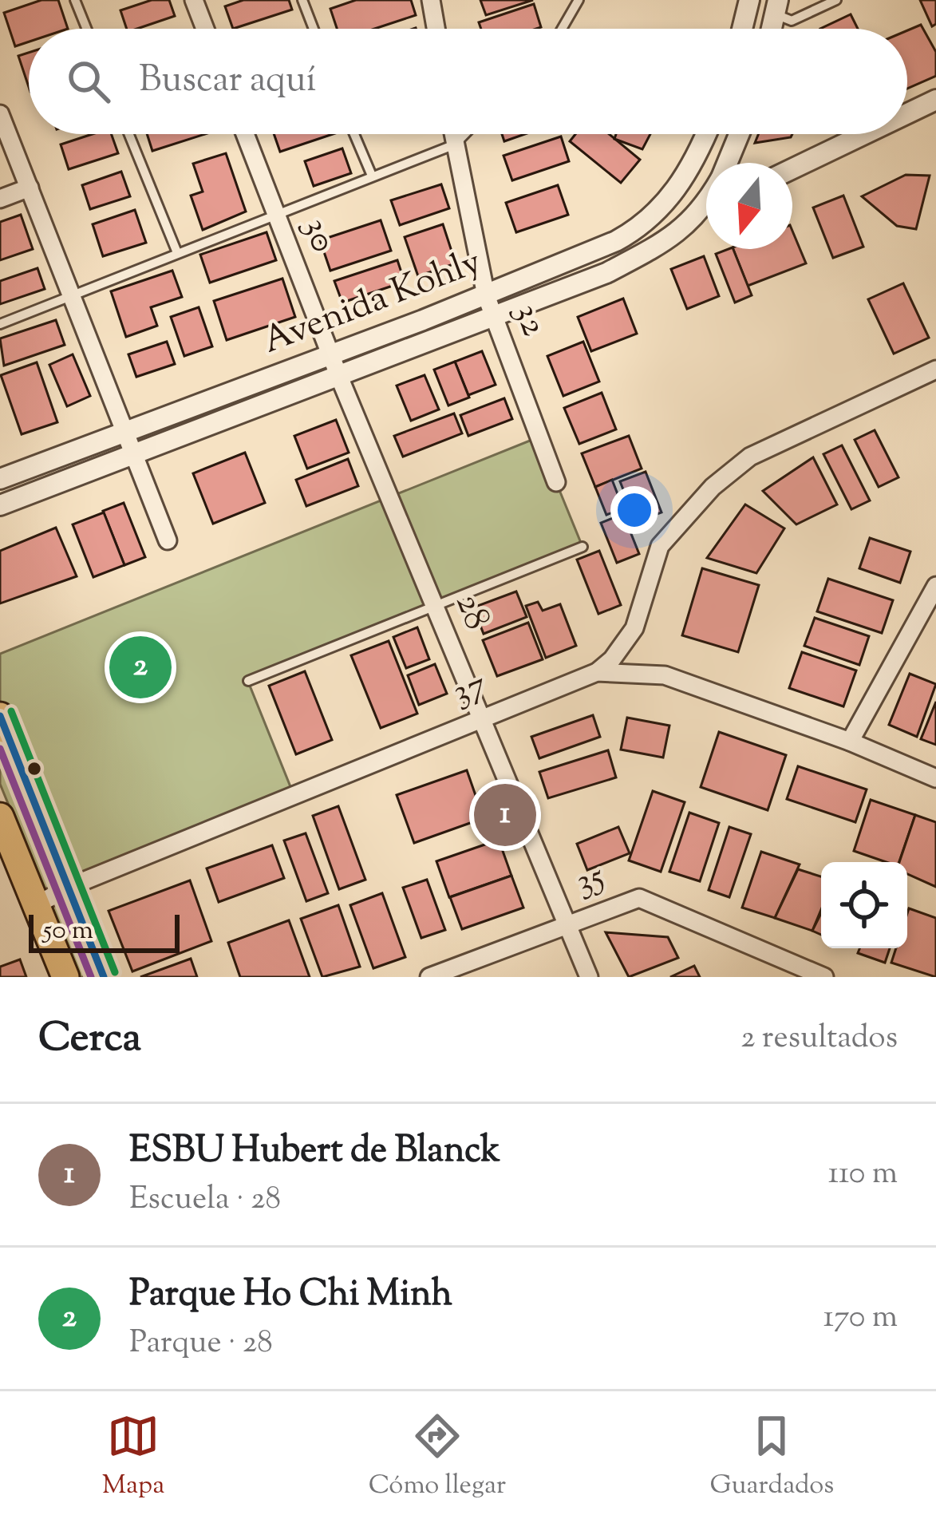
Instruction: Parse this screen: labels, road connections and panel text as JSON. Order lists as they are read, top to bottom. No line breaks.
{"streets":{"street":["30","Avenida Kohly","32","28","37","35"]},"crossings":[["30","Avenida Kohly"],["30","28"],["Avenida Kohly","32"],["Avenida Kohly","28"],["28","37"],["28","35"]],"scale_bar":"50 m","north":"bottom","page":{"search":"Buscar aquí","pins":["2","1"],"scale":"50 m","heading":["Cerca","2 resultados"],"list":[{"mark":"1","name":"ESBU Hubert de Blanck","note":"Escuela · 28","value":"110 m"},{"mark":"2","name":"Parque Ho Chi Minh","note":"Parque · 28","value":"170 m"}],"nav":["Mapa","Cómo llegar","Guardados"]}}
